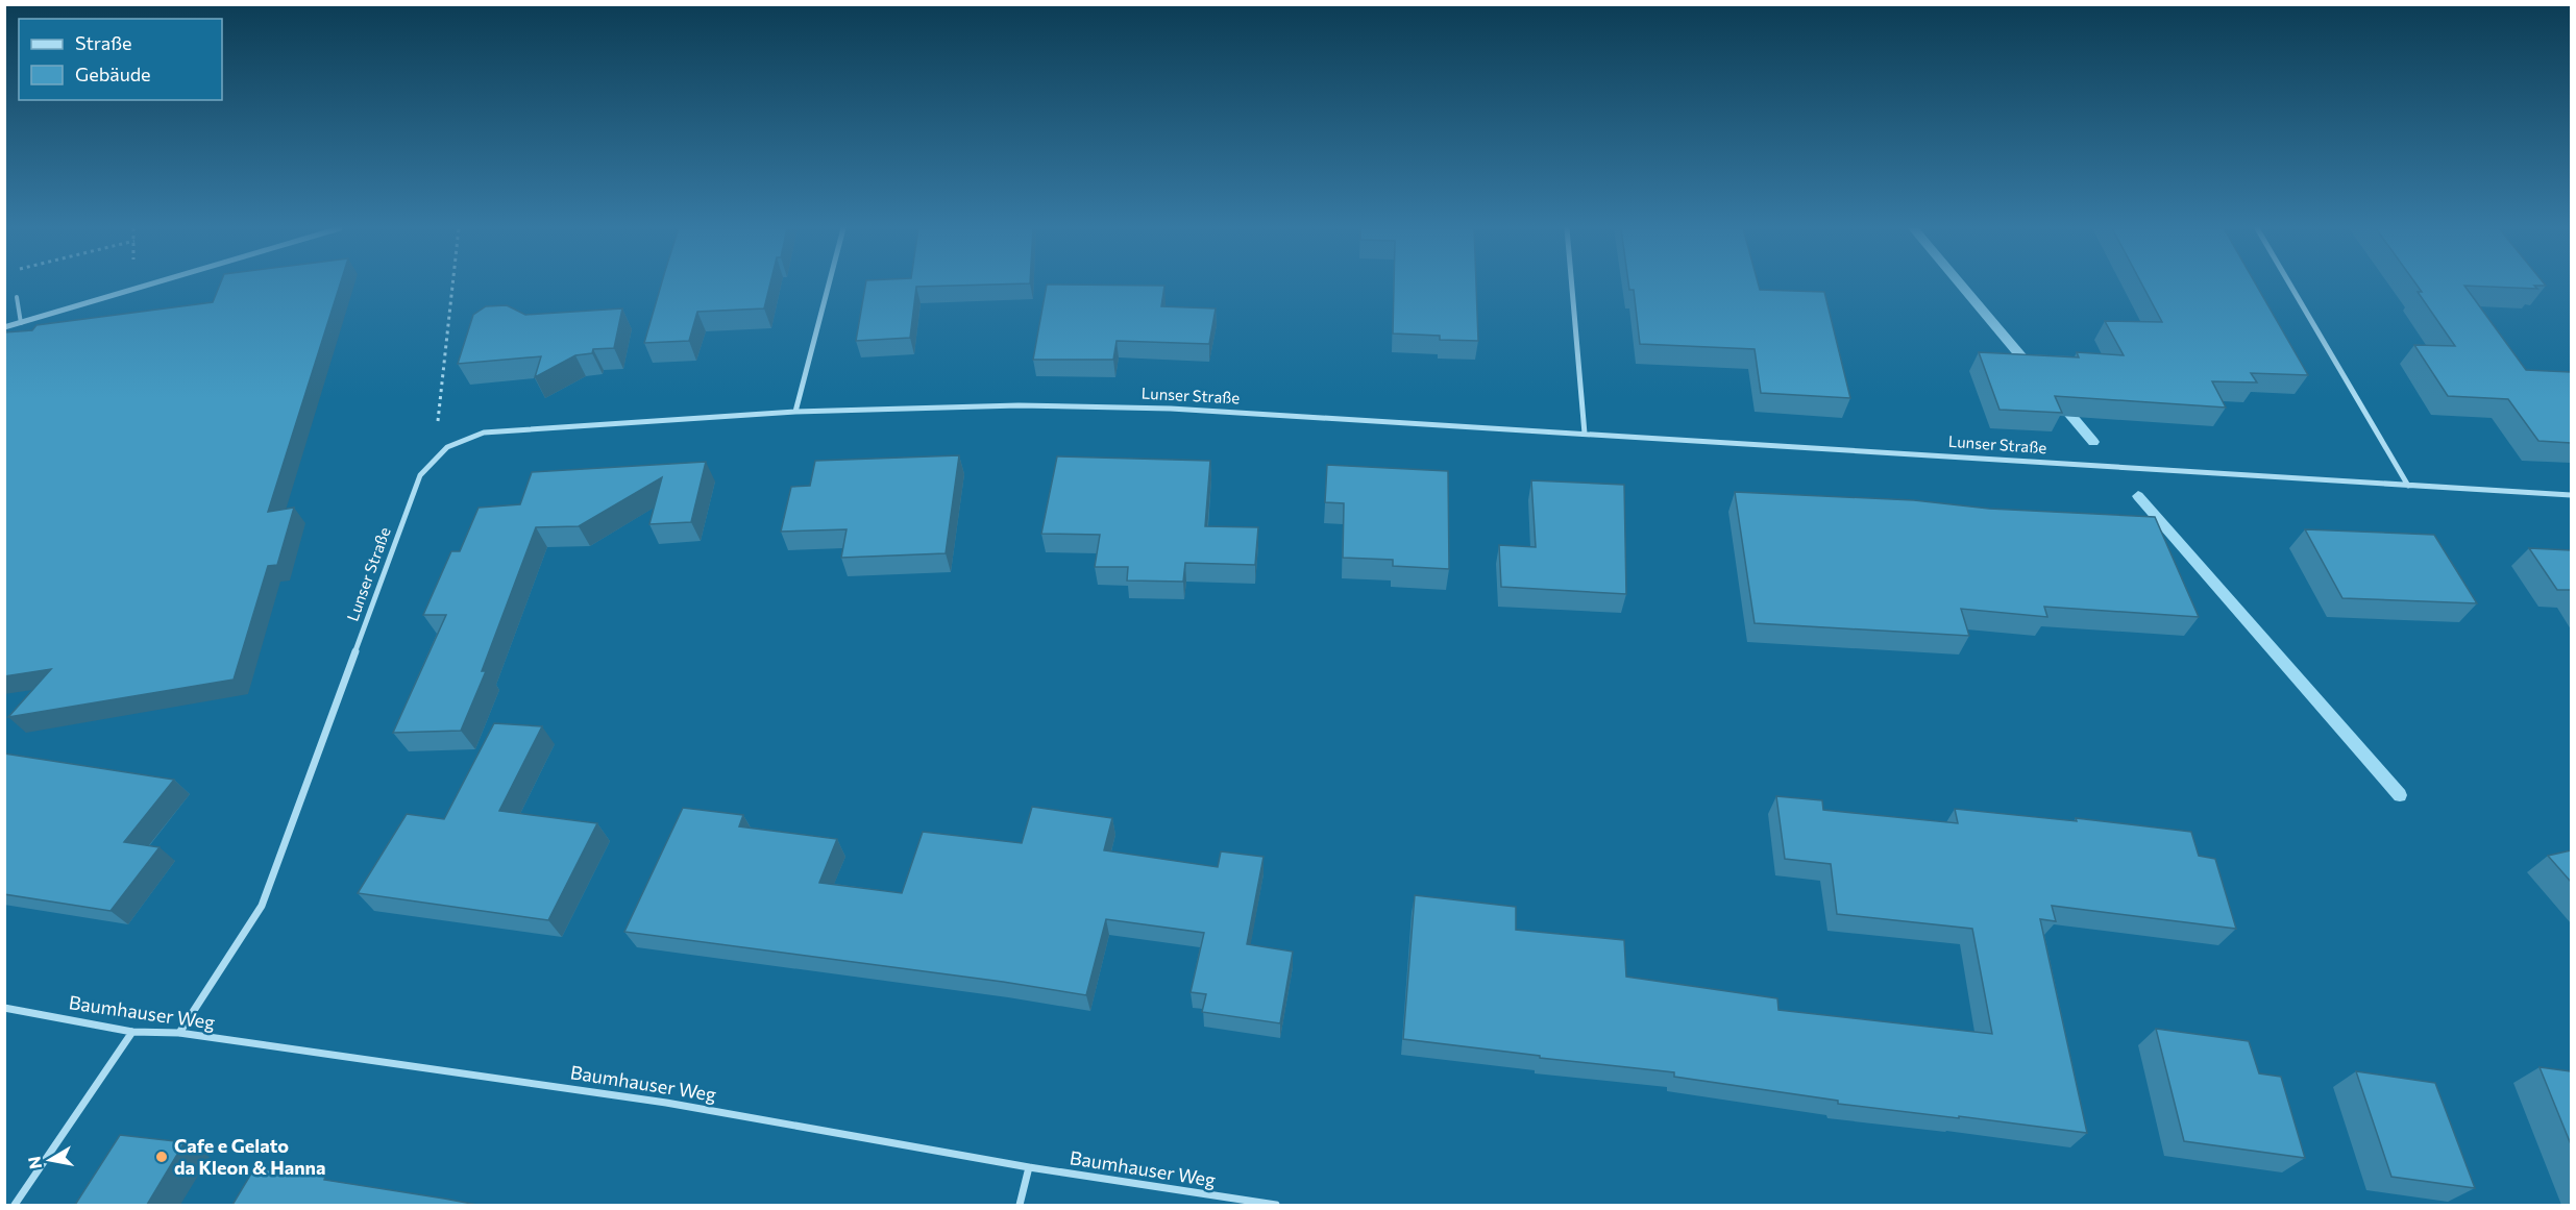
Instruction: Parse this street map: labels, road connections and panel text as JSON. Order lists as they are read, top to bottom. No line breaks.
{"streets":{"street":["Lunser Straße","Baumhauser Weg"]},"crossings":[["Lunser Straße","Baumhauser Weg"]],"places":["Cafe e Gelato da Kleon & Hanna"],"legend":["Straße","Gebäude"],"north":"left"}
